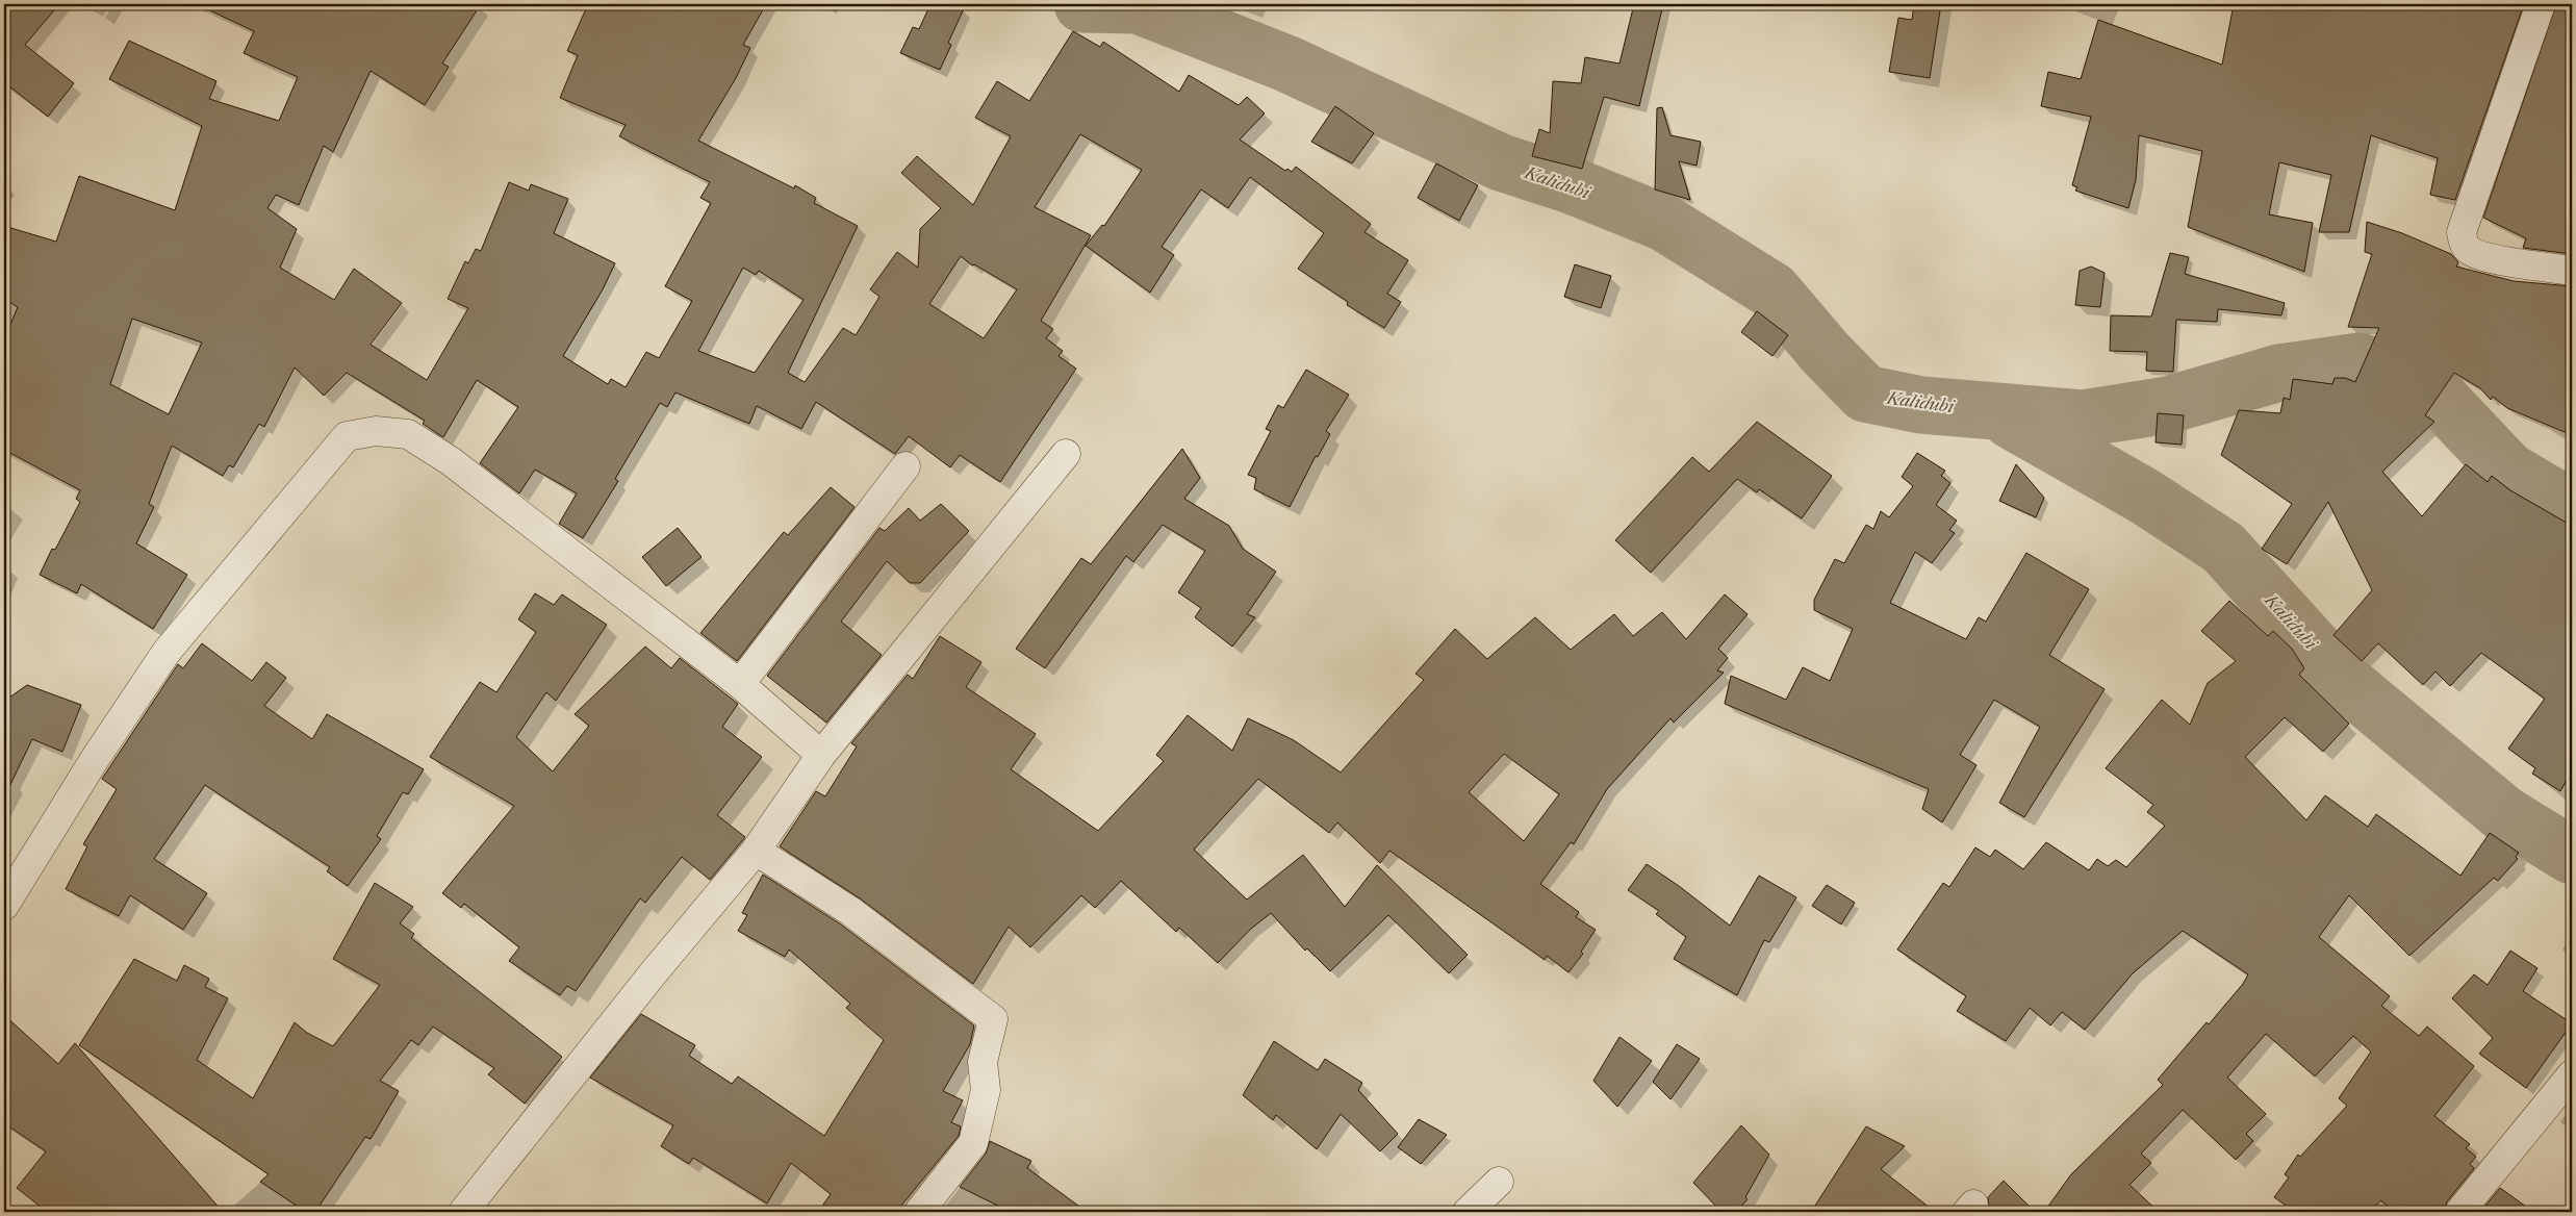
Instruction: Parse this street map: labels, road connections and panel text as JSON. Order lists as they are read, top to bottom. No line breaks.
{"water":["Kalidubi"]}
